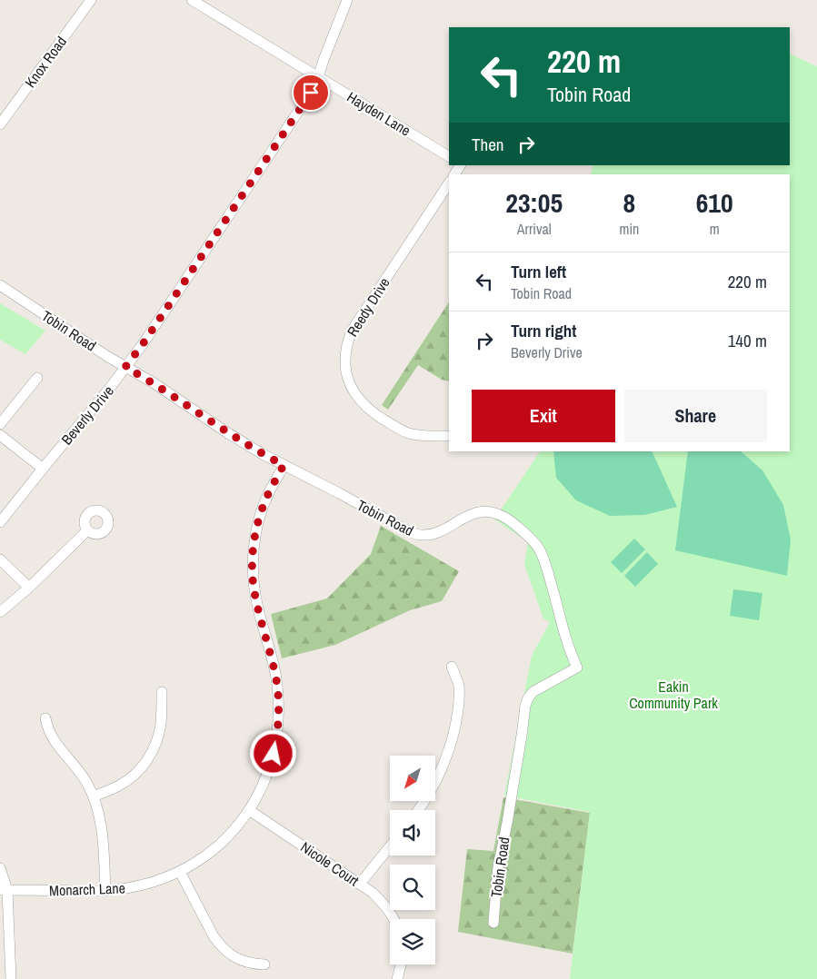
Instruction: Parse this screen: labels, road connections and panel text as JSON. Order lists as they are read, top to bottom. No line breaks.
{"streets":{"street":["Knox Road","Hayden Lane","Reedy Drive","Tobin Road","Beverly Drive","Nicole Court","Monarch Lane"]},"crossings":[["Hayden Lane","Beverly Drive"],["Tobin Road","Beverly Drive"],["Tobin Road","Monarch Lane"],["Nicole Court","Monarch Lane"]],"parks":["Eakin Community Park"],"north":"bottom left","page":{"turn":["220 m","Tobin Road"],"then":"Then","eta":["23:05","Arrival","8","min","610","m"],"list":[{"name":"Turn left","note":"Tobin Road","value":"220 m"},{"name":"Turn right","note":"Beverly Drive","value":"140 m"}],"buttons":["Exit","Share"]}}
